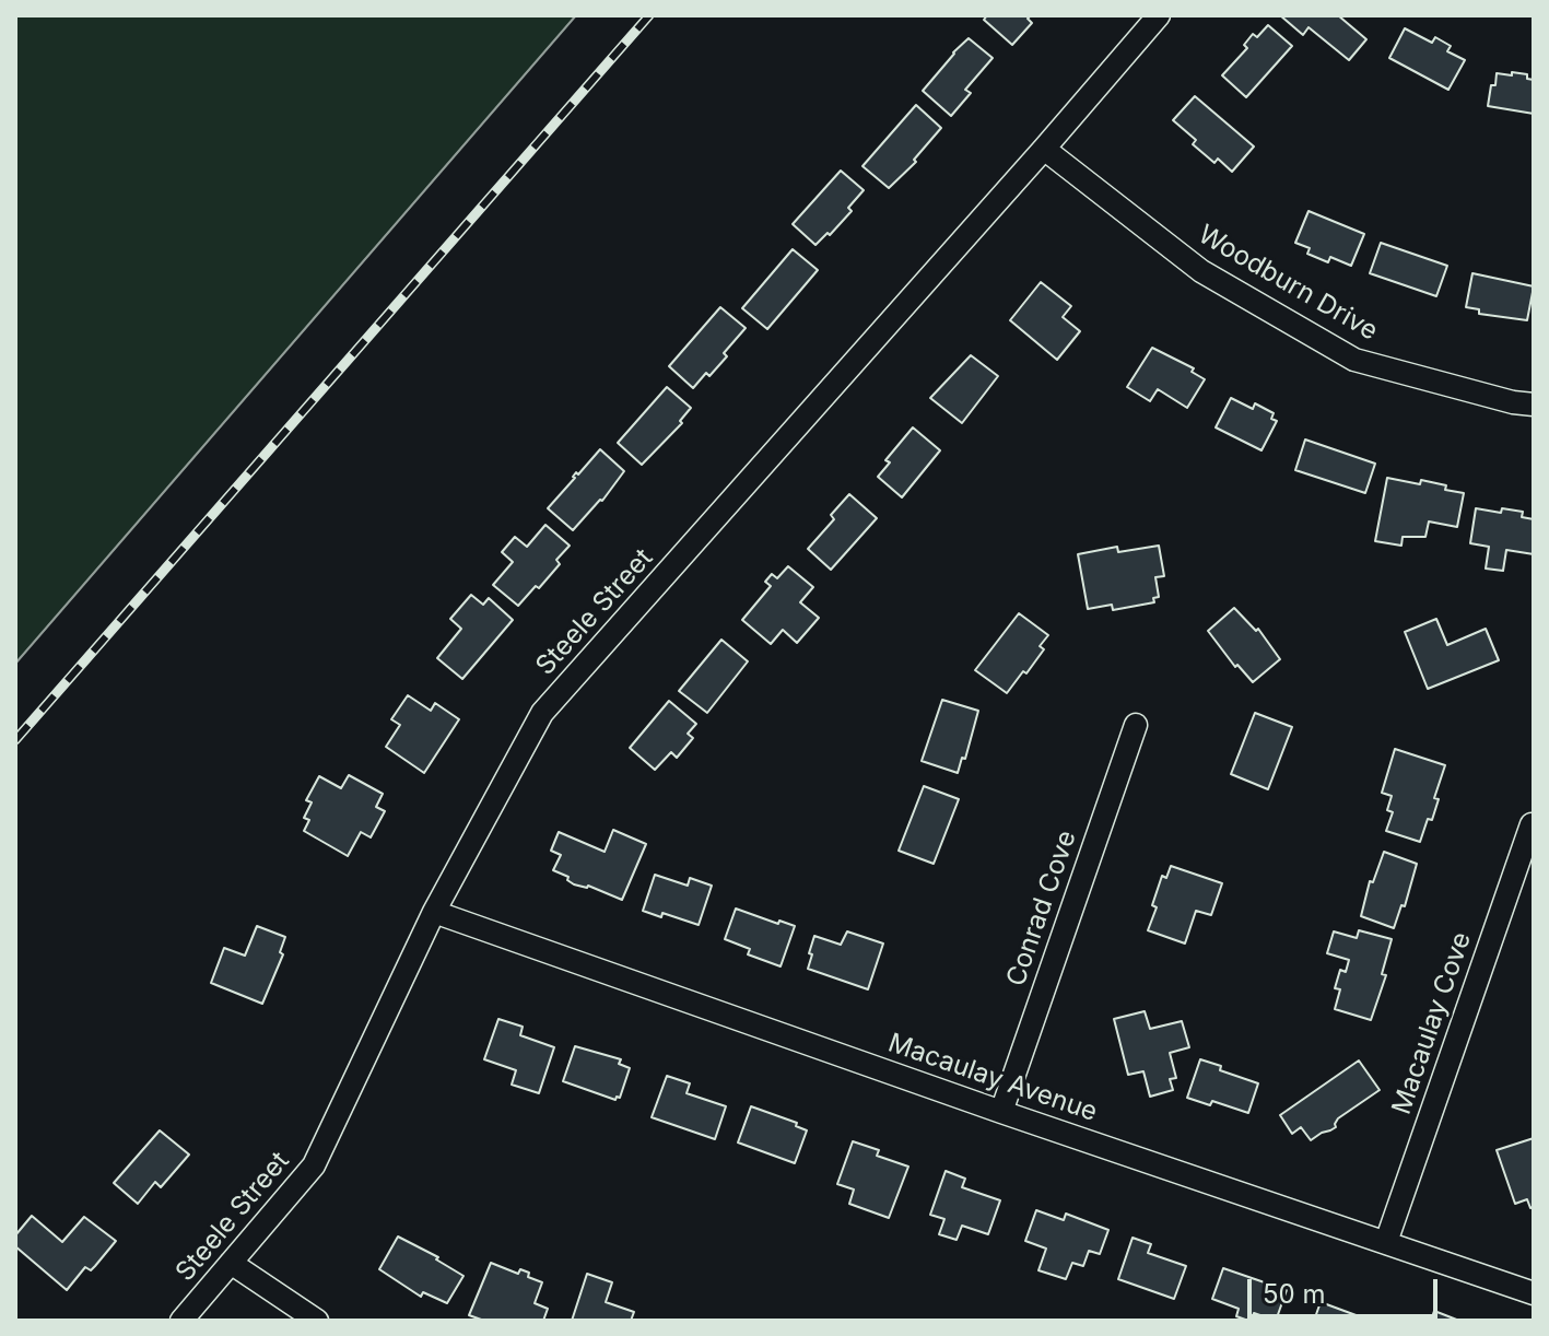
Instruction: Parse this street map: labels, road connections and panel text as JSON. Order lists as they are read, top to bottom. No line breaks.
{"streets":{"street":["Woodburn Drive","Steele Street","Conrad Cove","Macaulay Cove","Macaulay Avenue"]},"crossings":[["Woodburn Drive","Steele Street"],["Steele Street","Macaulay Avenue"],["Conrad Cove","Macaulay Avenue"],["Macaulay Cove","Macaulay Avenue"]],"scale_bar":"50 m"}
